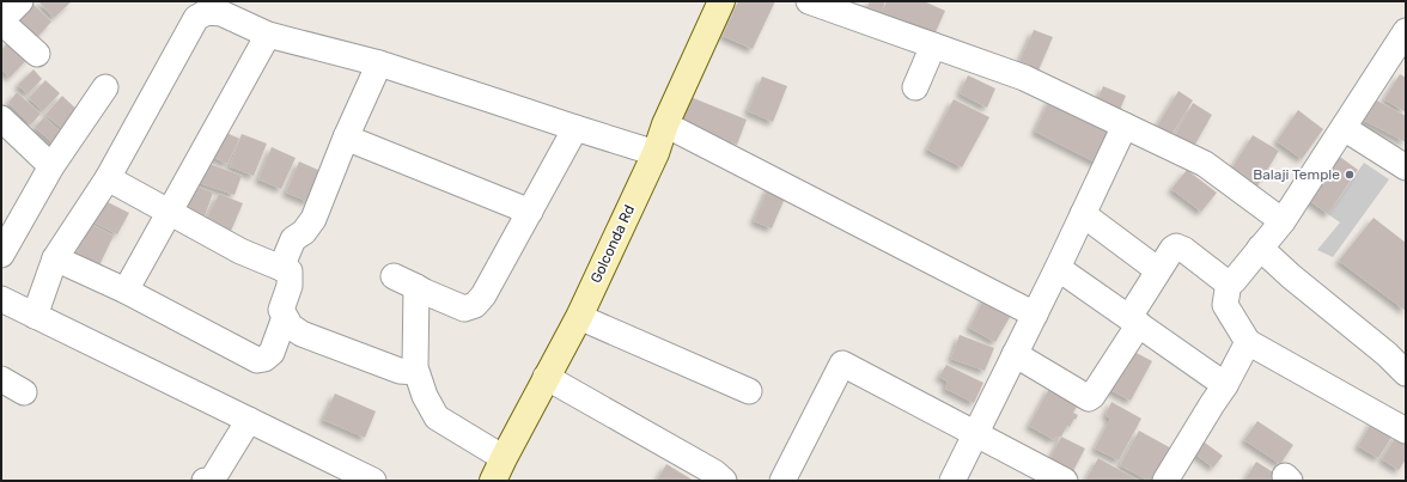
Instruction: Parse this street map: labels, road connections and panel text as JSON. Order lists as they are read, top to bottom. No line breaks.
{"streets":{"main road":["Golconda Rd"]},"places":["Balaji Temple"]}
